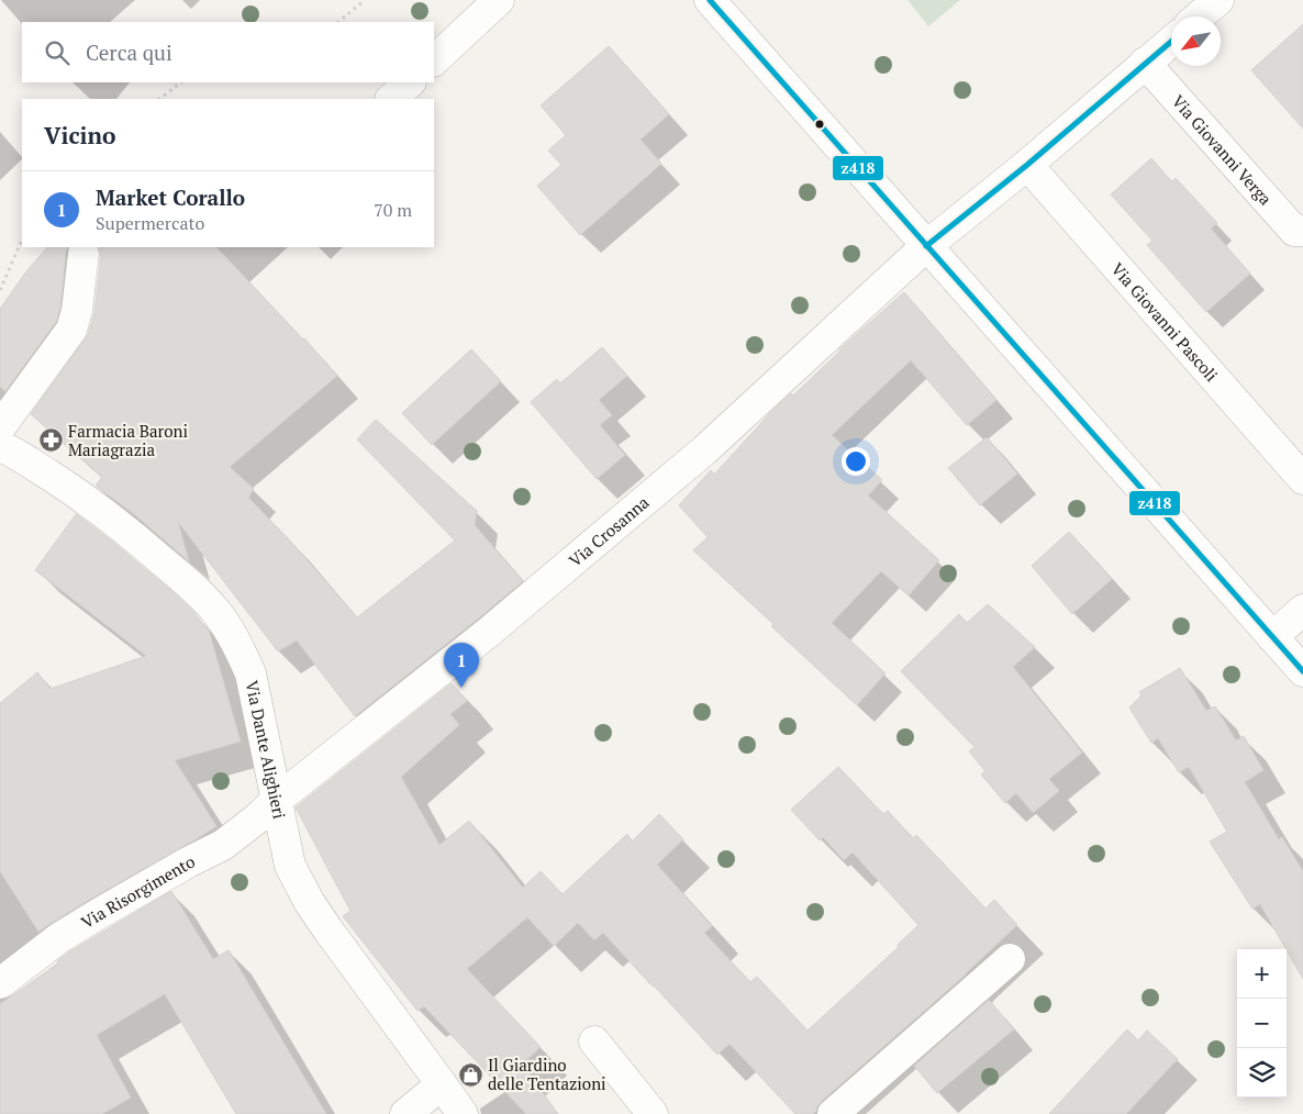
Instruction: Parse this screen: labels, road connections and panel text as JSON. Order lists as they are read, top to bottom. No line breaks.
{"streets":{"street":["Via Giovanni Verga","Via Giovanni Pascoli","Via Crosanna","Via Dante Alighieri","Via Risorgimento"]},"crossings":[["Via Giovanni Verga","Via Crosanna"],["Via Giovanni Pascoli","Via Crosanna"],["Via Crosanna","Via Dante Alighieri"],["Via Crosanna","Via Risorgimento"],["Via Dante Alighieri","Via Risorgimento"]],"places":{"pharmacy":["Farmacia Baroni Mariagrazia"],"shop":["Il Giardino delle Tentazioni"]},"lines":["transit line z418"],"north":"bottom left","page":{"search":"Cerca qui","heading":"Vicino","list":[{"mark":"1","name":"Market Corallo","note":"Supermercato","value":"70 m"}],"pins":"1","map_buttons":["+","−"]}}
